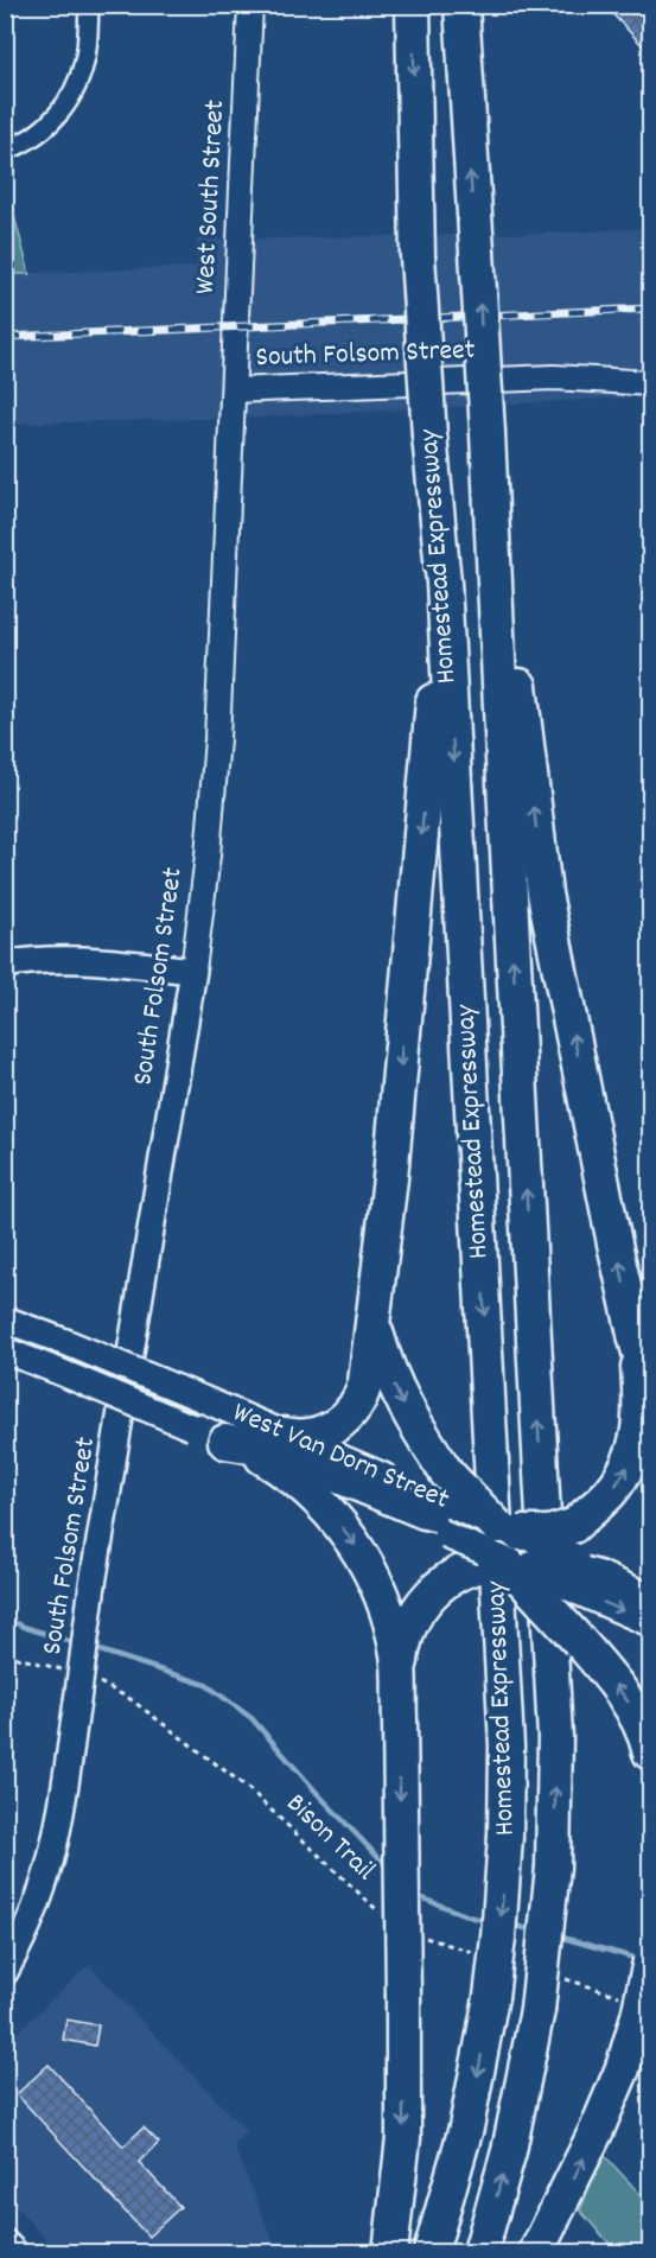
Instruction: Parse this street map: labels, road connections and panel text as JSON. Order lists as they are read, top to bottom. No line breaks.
{"streets":{"highway":["Homestead Expressway"],"main road":["South Folsom Street","West Van Dorn Street"],"street":["West South Street"],"path":["Bison Trail"]},"crossings":[["West South Street","South Folsom Street"]]}
